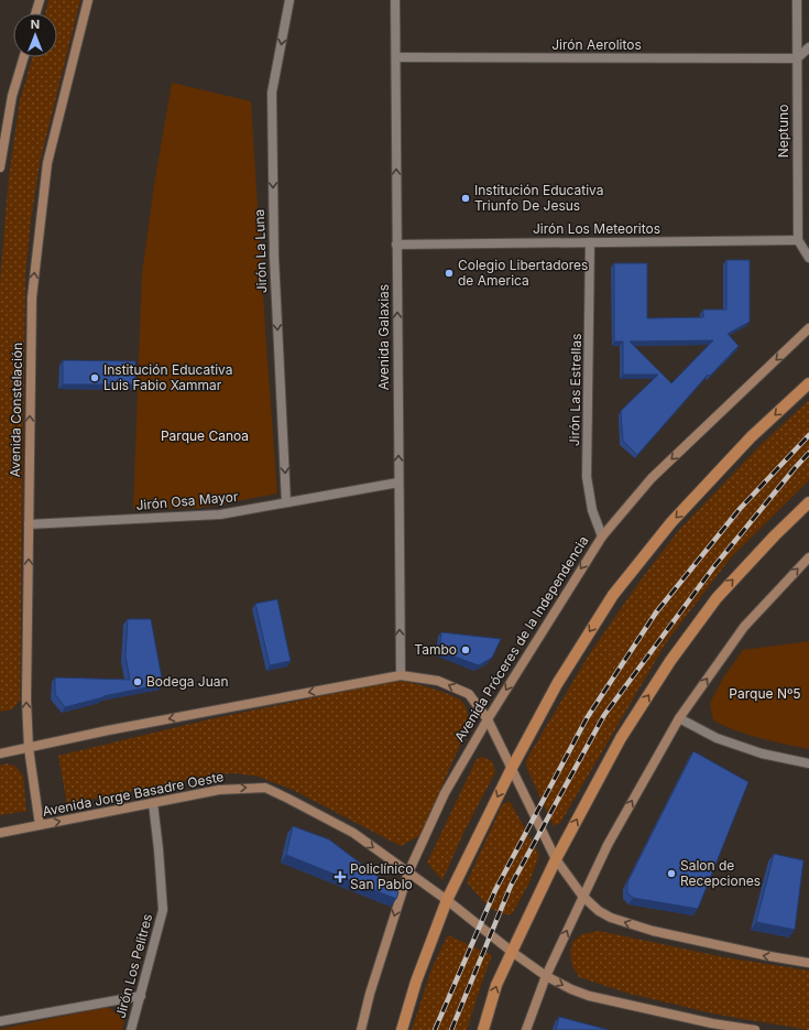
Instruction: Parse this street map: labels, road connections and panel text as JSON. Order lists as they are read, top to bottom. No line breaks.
{"streets":{"main road":["Avenida Constelación","Avenida Próceres de la Independencia","Avenida Jorge Basadre Oeste"],"street":["Jirón Aerolitos","Neptuno","Jirón Los Meteoritos","Jirón La Luna","Avenida Galaxias","Jirón Las Estrellas","Jirón Osa Mayor","Jirón Los Pelitres"]},"crossings":[["Jirón Aerolitos","Neptuno"],["Jirón Aerolitos","Avenida Galaxias"],["Neptuno","Jirón Los Meteoritos"],["Jirón Los Meteoritos","Avenida Galaxias"],["Jirón Los Meteoritos","Jirón Las Estrellas"],["Jirón La Luna","Jirón Osa Mayor"],["Avenida Galaxias","Jirón Osa Mayor"],["Jirón Las Estrellas","Avenida Próceres de la Independencia"],["Avenida Constelación","Jirón Osa Mayor"],["Avenida Constelación","Avenida Jorge Basadre Oeste"],["Avenida Próceres de la Independencia","Avenida Jorge Basadre Oeste"],["Avenida Jorge Basadre Oeste","Jirón Los Pelitres"]],"one_way":["Jirón La Luna","Avenida Galaxias","Avenida Constelación"],"parks":["Parque Canoa","Parque Nº5"],"places":{"other":["Institución Educativa Triunfo De Jesus","Colegio Libertadores de America","Institución Educativa Luis Fabio Xammar","Tambo","Bodega Juan","Salon de Recepciones"],"health":["Policlínico San Pablo"]},"north":"top"}
